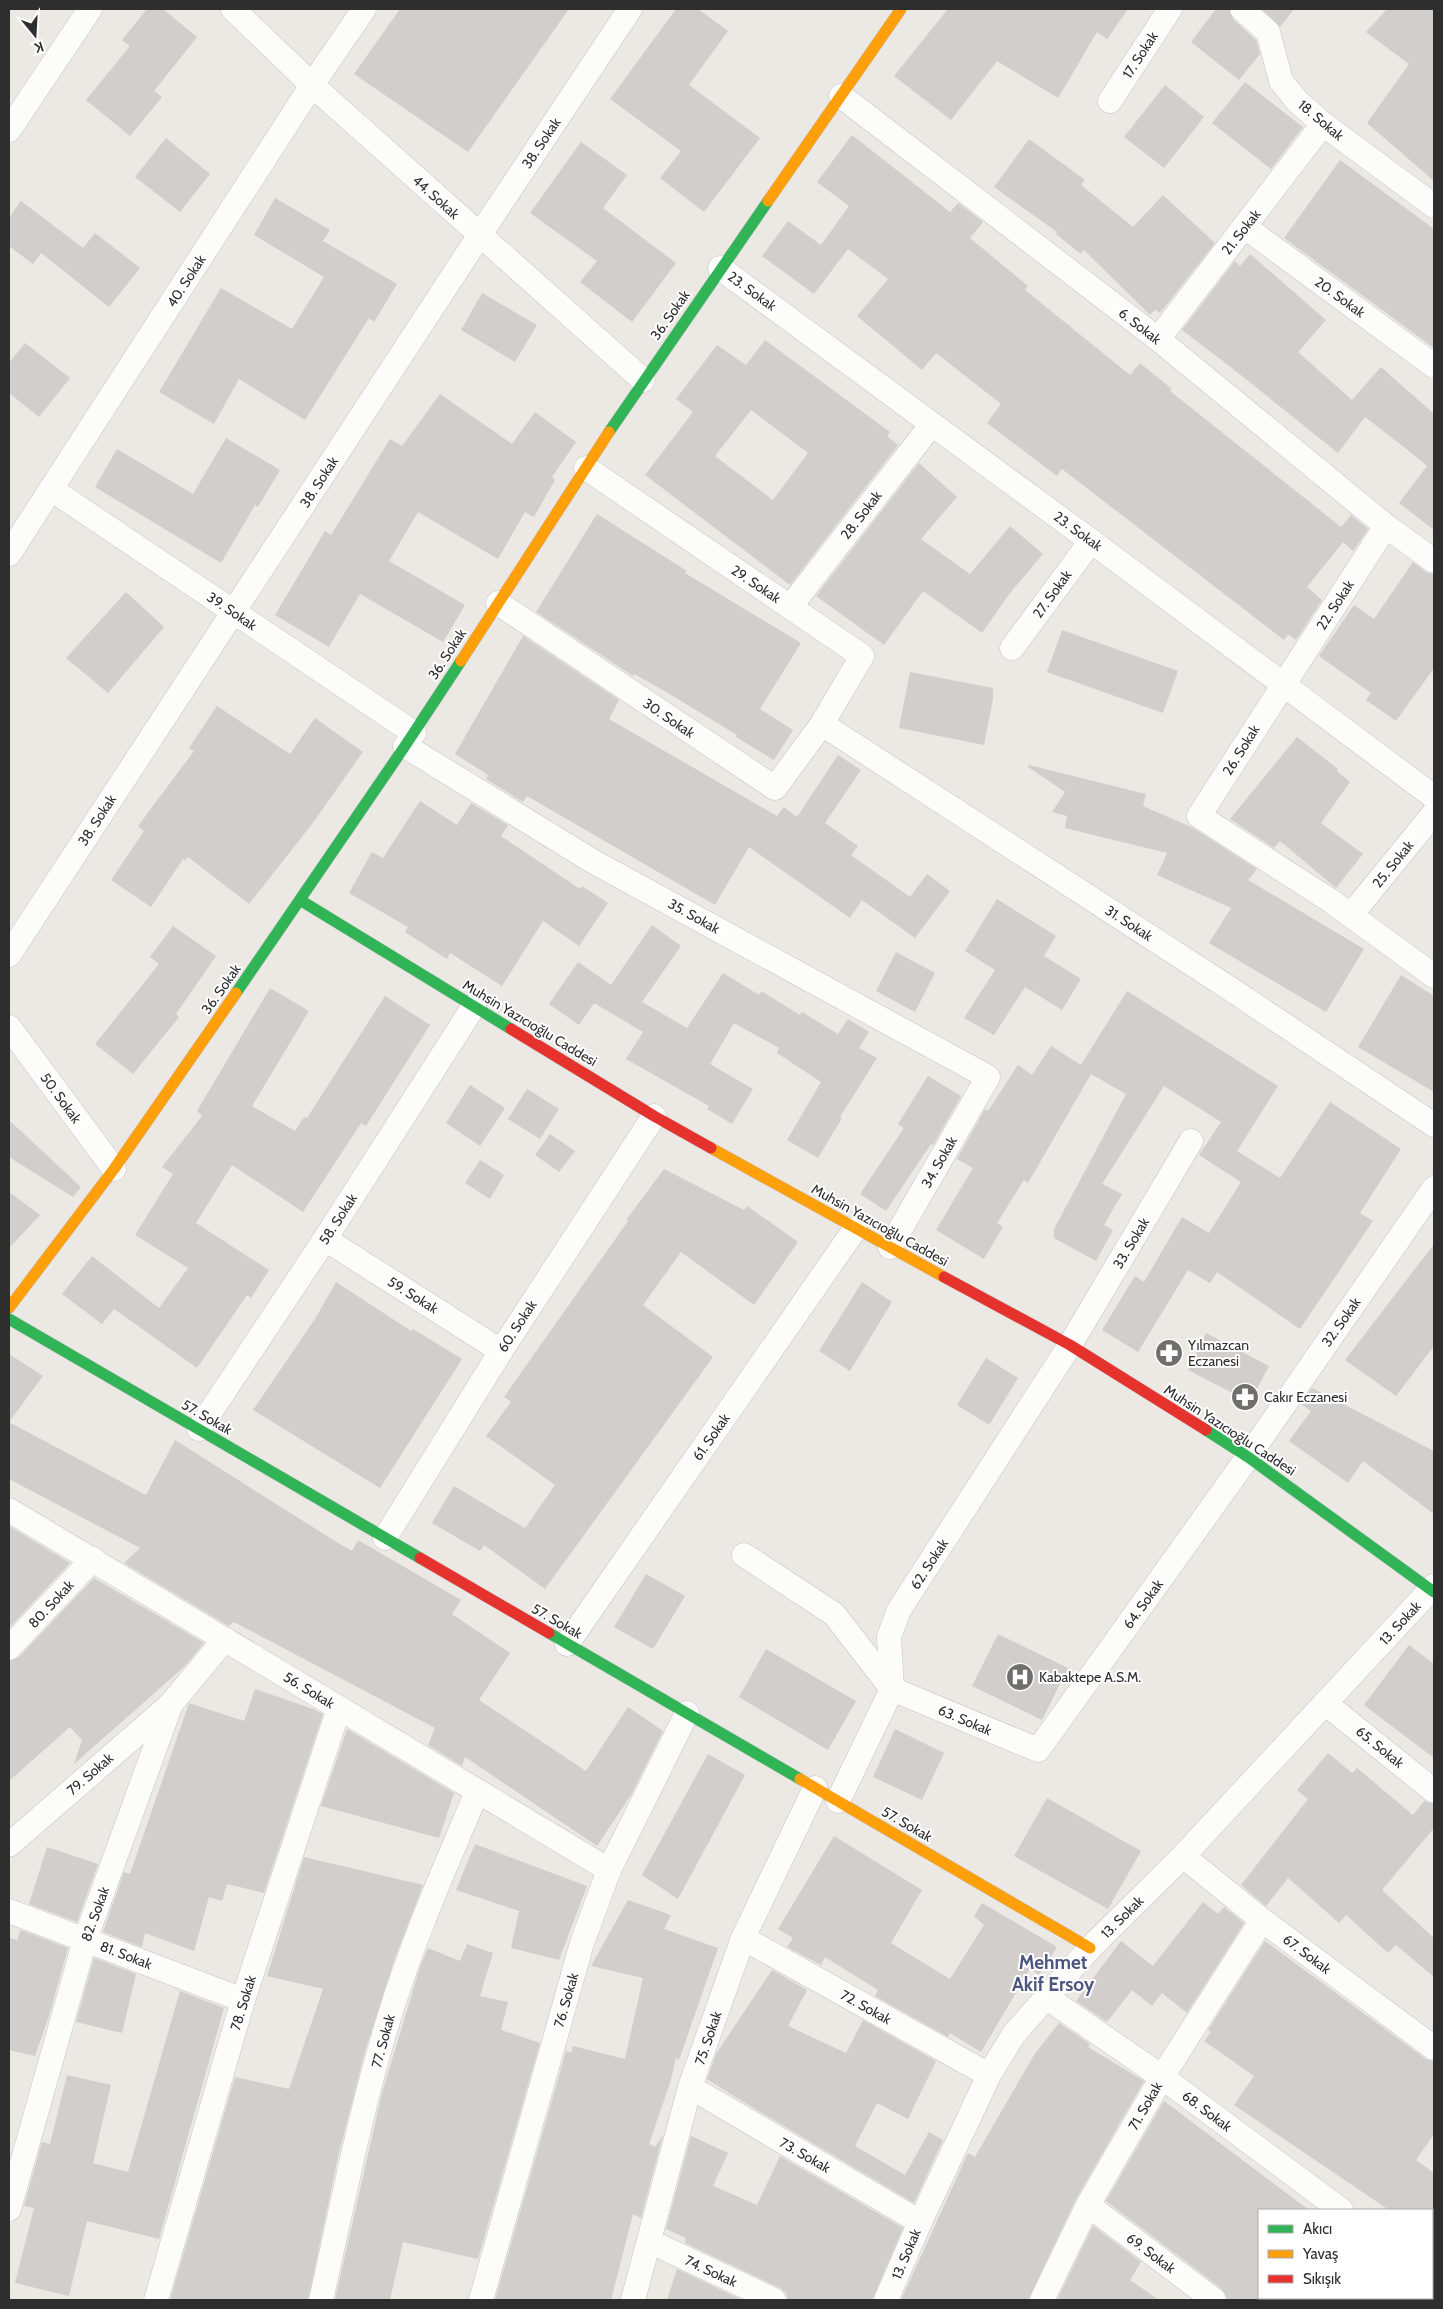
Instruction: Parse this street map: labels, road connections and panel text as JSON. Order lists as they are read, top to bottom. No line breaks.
{"streets":{"main road":["36. Sokak","Muhsin Yazıcıoğlu Caddesi","57. Sokak"],"street":["17. Sokak","18. Sokak","38. Sokak","44. Sokak","21. Sokak","40. Sokak","23. Sokak","20. Sokak","6. Sokak","28. Sokak","29. Sokak","27. Sokak","22. Sokak","39. Sokak","30. Sokak","26. Sokak","25. Sokak","35. Sokak","31. Sokak","50. Sokak","34. Sokak","58. Sokak","33. Sokak","59. Sokak","32. Sokak","60. Sokak","61. Sokak","62. Sokak","80. Sokak","64. Sokak","13. Sokak","56. Sokak","63. Sokak","65. Sokak","79. Sokak","82. Sokak","67. Sokak","81. Sokak","76. Sokak","78. Sokak","72. Sokak","75. Sokak","77. Sokak","71. Sokak","68. Sokak","73. Sokak","69. Sokak","74. Sokak"]},"crossings":[["18. Sokak","21. Sokak"],["38. Sokak","44. Sokak"],["38. Sokak","39. Sokak"],["44. Sokak","40. Sokak"],["44. Sokak","36. Sokak"],["21. Sokak","20. Sokak"],["21. Sokak","6. Sokak"],["40. Sokak","39. Sokak"],["23. Sokak","36. Sokak"],["23. Sokak","28. Sokak"],["23. Sokak","27. Sokak"],["23. Sokak","22. Sokak"],["23. Sokak","26. Sokak"],["36. Sokak","6. Sokak"],["36. Sokak","29. Sokak"],["36. Sokak","39. Sokak"],["36. Sokak","30. Sokak"],["36. Sokak","35. Sokak"],["36. Sokak","Muhsin Yazıcıoğlu Caddesi"],["36. Sokak","50. Sokak"],["6. Sokak","22. Sokak"],["28. Sokak","29. Sokak"],["29. Sokak","30. Sokak"],["29. Sokak","31. Sokak"],["22. Sokak","26. Sokak"],["39. Sokak","35. Sokak"],["30. Sokak","31. Sokak"],["26. Sokak","25. Sokak"],["35. Sokak","34. Sokak"],["Muhsin Yazıcıoğlu Caddesi","34. Sokak"],["Muhsin Yazıcıoğlu Caddesi","58. Sokak"],["Muhsin Yazıcıoğlu Caddesi","33. Sokak"],["Muhsin Yazıcıoğlu Caddesi","32. Sokak"],["Muhsin Yazıcıoğlu Caddesi","60. Sokak"],["Muhsin Yazıcıoğlu Caddesi","61. Sokak"],["Muhsin Yazıcıoğlu Caddesi","62. Sokak"],["Muhsin Yazıcıoğlu Caddesi","64. Sokak"],["Muhsin Yazıcıoğlu Caddesi","13. Sokak"],["58. Sokak","59. Sokak"],["58. Sokak","57. Sokak"],["33. Sokak","62. Sokak"],["59. Sokak","60. Sokak"],["32. Sokak","64. Sokak"],["60. Sokak","57. Sokak"],["57. Sokak","61. Sokak"],["57. Sokak","13. Sokak"],["57. Sokak","76. Sokak"],["57. Sokak","75. Sokak"],["62. Sokak","63. Sokak"],["80. Sokak","56. Sokak"],["64. Sokak","63. Sokak"],["13. Sokak","65. Sokak"],["13. Sokak","67. Sokak"],["13. Sokak","72. Sokak"],["13. Sokak","68. Sokak"],["13. Sokak","73. Sokak"],["56. Sokak","82. Sokak"],["56. Sokak","76. Sokak"],["56. Sokak","78. Sokak"],["56. Sokak","77. Sokak"],["79. Sokak","82. Sokak"],["82. Sokak","81. Sokak"],["67. Sokak","71. Sokak"],["81. Sokak","78. Sokak"],["72. Sokak","75. Sokak"],["75. Sokak","73. Sokak"],["75. Sokak","74. Sokak"],["71. Sokak","68. Sokak"],["71. Sokak","69. Sokak"]],"districts":["Mehmet Akif Ersoy"],"places":{"pharmacy":["Yılmazcan Eczanesi","Cakır Eczanesi"],"hospital":["Kabaktepe A.S.M."]},"legend":["Akıcı","Yavaş","Sıkışık"],"north":"bottom"}
